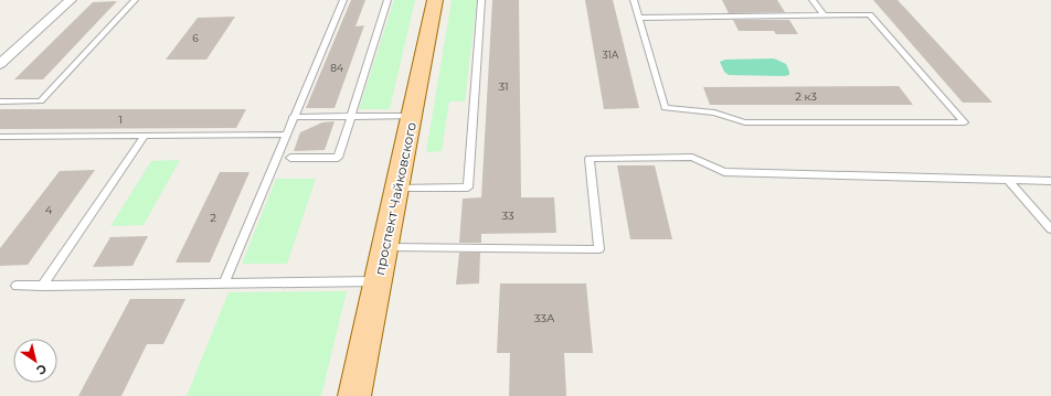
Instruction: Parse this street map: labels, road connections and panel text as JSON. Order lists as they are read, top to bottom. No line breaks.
{"streets":{"main road":["проспект Чайковского"]},"house_numbers":["6","31А","84","31","2 к3","1","4","33","2","33А"],"north":"bottom right"}
